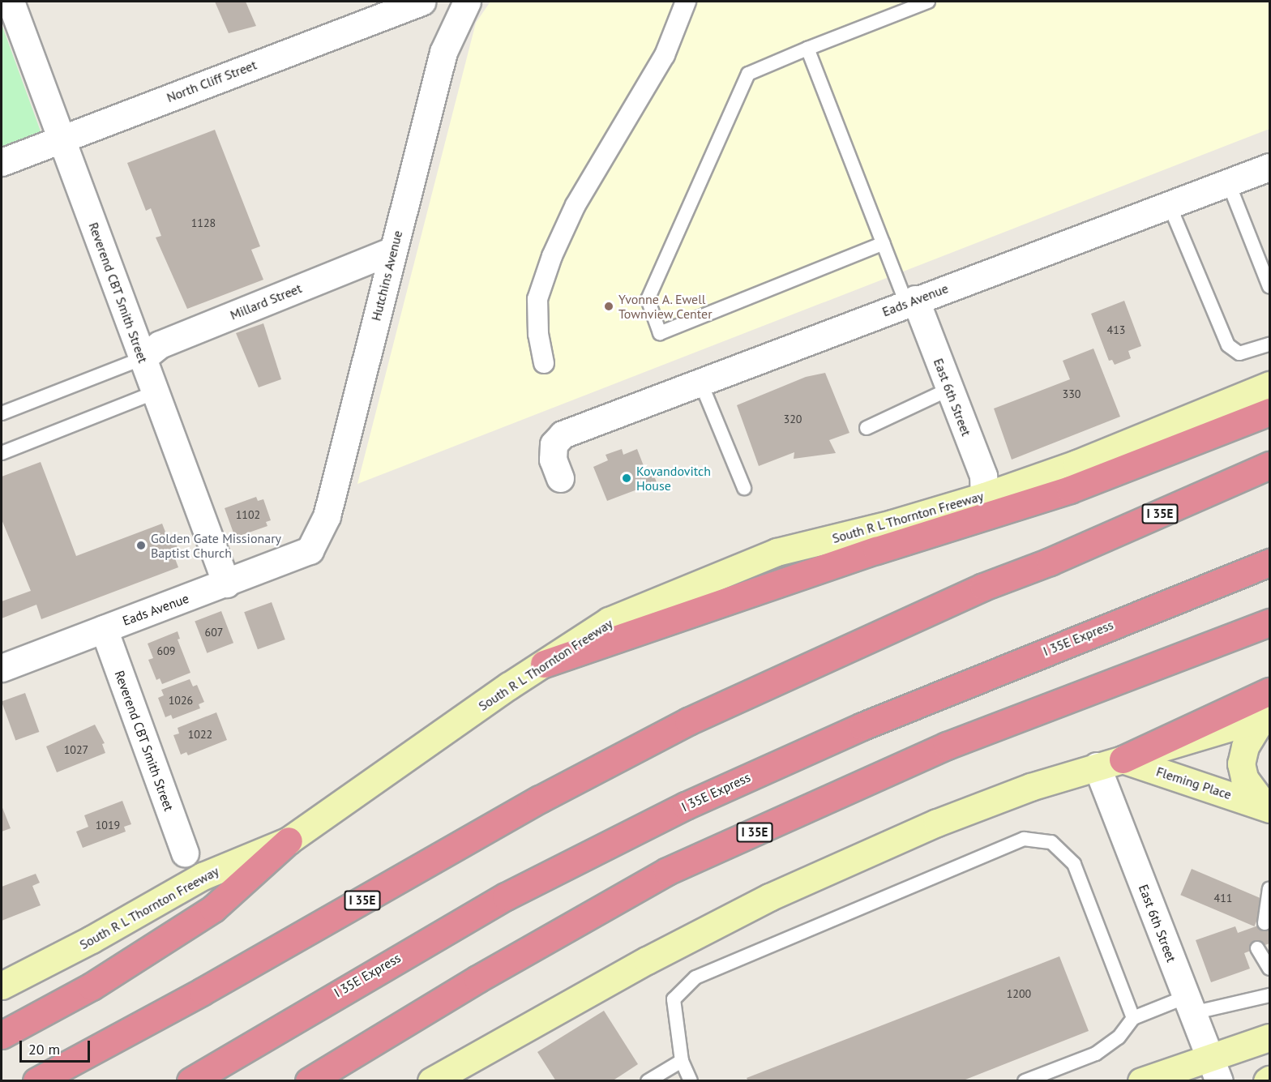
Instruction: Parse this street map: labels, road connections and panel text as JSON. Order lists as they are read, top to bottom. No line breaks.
{"streets":{"highway":["I 35E","I 35E Express"],"main road":["South R L Thornton Freeway","Fleming Place"],"street":["North Cliff Street","Hutchins Avenue","Reverend CBT Smith Street","Eads Avenue","Millard Street","East 6th Street"]},"crossings":[["North Cliff Street","Reverend CBT Smith Street"],["Hutchins Avenue","Eads Avenue"],["Hutchins Avenue","Millard Street"],["Reverend CBT Smith Street","Eads Avenue"],["Reverend CBT Smith Street","Millard Street"],["Eads Avenue","East 6th Street"],["East 6th Street","South R L Thornton Freeway"]],"places":["Yvonne A. Ewell Townview Center","Kovandovitch House","Golden Gate Missionary Baptist Church"],"house_numbers":["1128","413","330","320","1102","607","609","1026","1022","1027","1019","411","1200"],"scale_bar":"20 m"}
